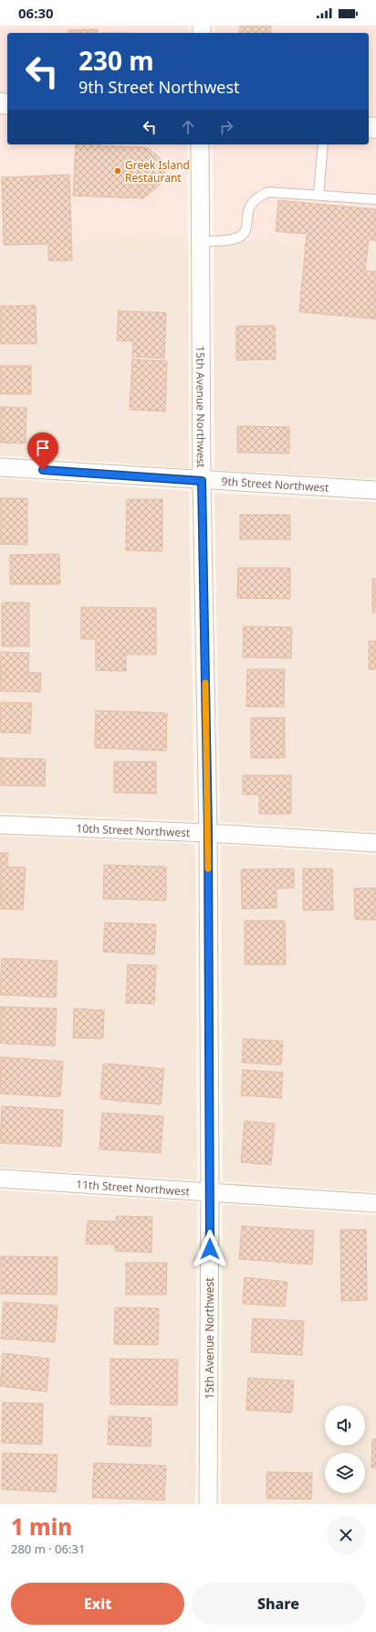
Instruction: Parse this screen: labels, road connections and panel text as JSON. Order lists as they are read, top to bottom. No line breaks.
{"streets":{"street":["15th Avenue Northwest","9th Street Northwest","10th Street Northwest","11th Street Northwest"]},"crossings":[["15th Avenue Northwest","9th Street Northwest"],["15th Avenue Northwest","10th Street Northwest"],["15th Avenue Northwest","11th Street Northwest"]],"places":["Greek Island Restaurant"],"page":{"status":"06:30","turn":["230 m","9th Street Northwest"],"heading":["1 min","280 m · 06:31"],"buttons":["Exit","Share"]}}
